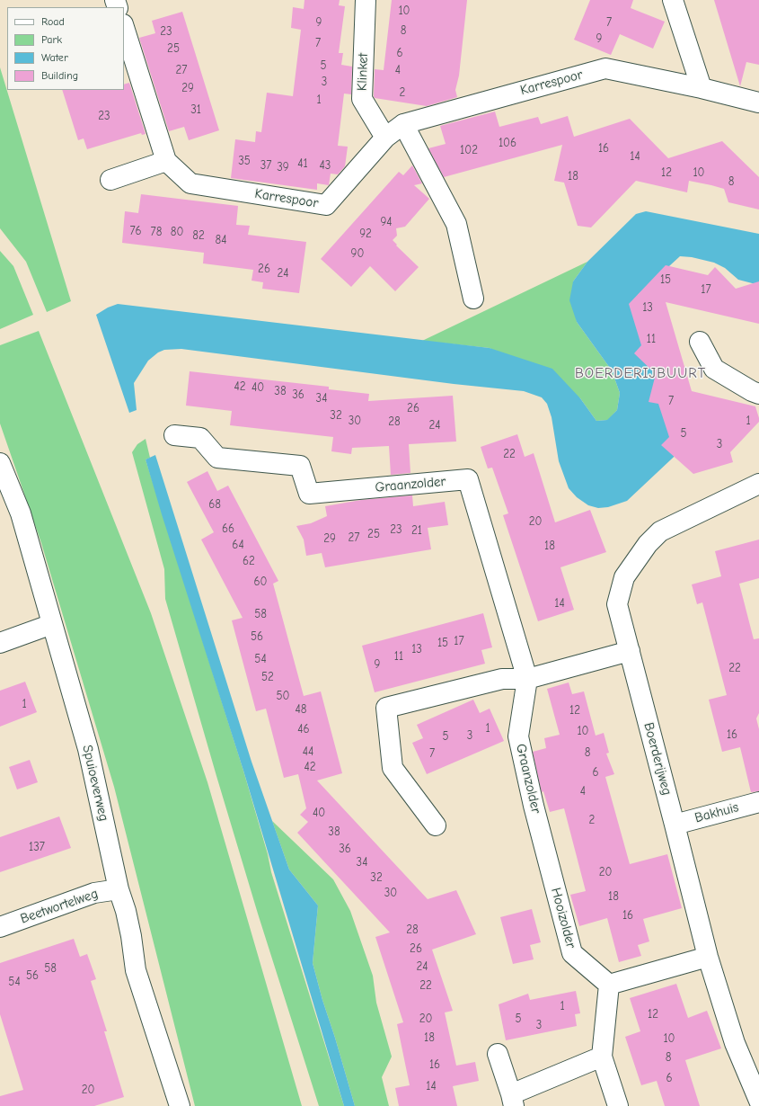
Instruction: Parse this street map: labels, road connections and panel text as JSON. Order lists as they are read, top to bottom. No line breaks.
{"streets":{"street":["Klinket","Karrespoor","Graanzolder","Boerderijweg","Spuioeverweg","Bakhuis","Beetwortelweg","Hooizolder"]},"crossings":[["Klinket","Karrespoor"],["Graanzolder","Hooizolder"],["Boerderijweg","Bakhuis"],["Spuioeverweg","Beetwortelweg"]],"districts":["BOERDERIJBUURT"],"house_numbers":["10","9","7","8","23","9","7","25","6","5","27","4","3","29","2","1","31","23","106","16","102","14","35","41","37","43","39","12","10","18","8","94","76","78","80","92","82","84","90","26","24","15","17","13","11","42","40","38","36","34","7","26","32","30","1","28","24","5","3","22","68","20","66","23","21","25","27","29","64","18","62","60","14","58","56","17","15","13","11","54","9","22","52","50","1","48","12","1","46","10","16","3","5","44","8","7","42","6","4","40","2","38","137","36","34","20","32","30","18","16","28","26","24","58","56","54","22","1","12","20","5","3","18","10","8","16","6","14","20"],"legend":["Road","Park","Water","Building"]}
